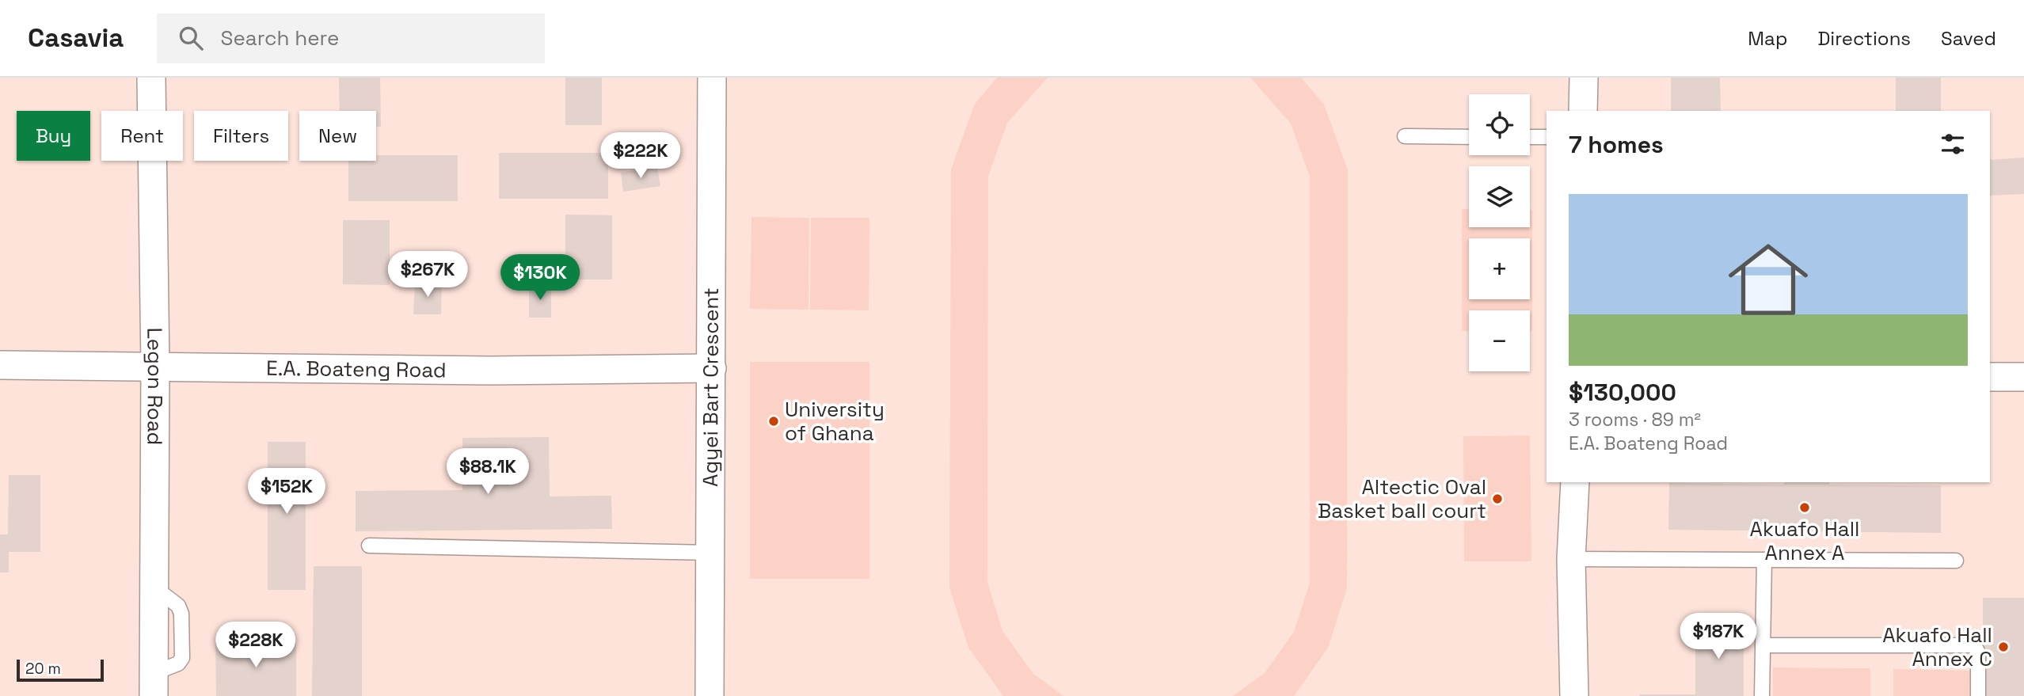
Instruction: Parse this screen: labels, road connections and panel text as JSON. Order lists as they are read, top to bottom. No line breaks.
{"streets":{"street":["E.A. Boateng Road","Legon Road","Agyei Bart Crescent"]},"crossings":[["E.A. Boateng Road","Legon Road"],["E.A. Boateng Road","Agyei Bart Crescent"]],"places":["University of Ghana","Altectic Oval Basket ball court","Akuafo Hall Annex A","Akuafo Hall Annex C"],"scale_bar":"20 m","page":{"header":"Casavia","search":"Search here","nav":["Map","Directions","Saved"],"map_buttons":["+","−"],"chip":["Buy","Rent","Filters","New"],"heading":"7 homes","price":["$222K","$267K","$130K","$88.1K","$152K","$187K","$228K"],"list":[{"name":"$130,000","note":"3 rooms · 89 m² · E.A. Boateng Road"}],"scale":"20 m"}}
